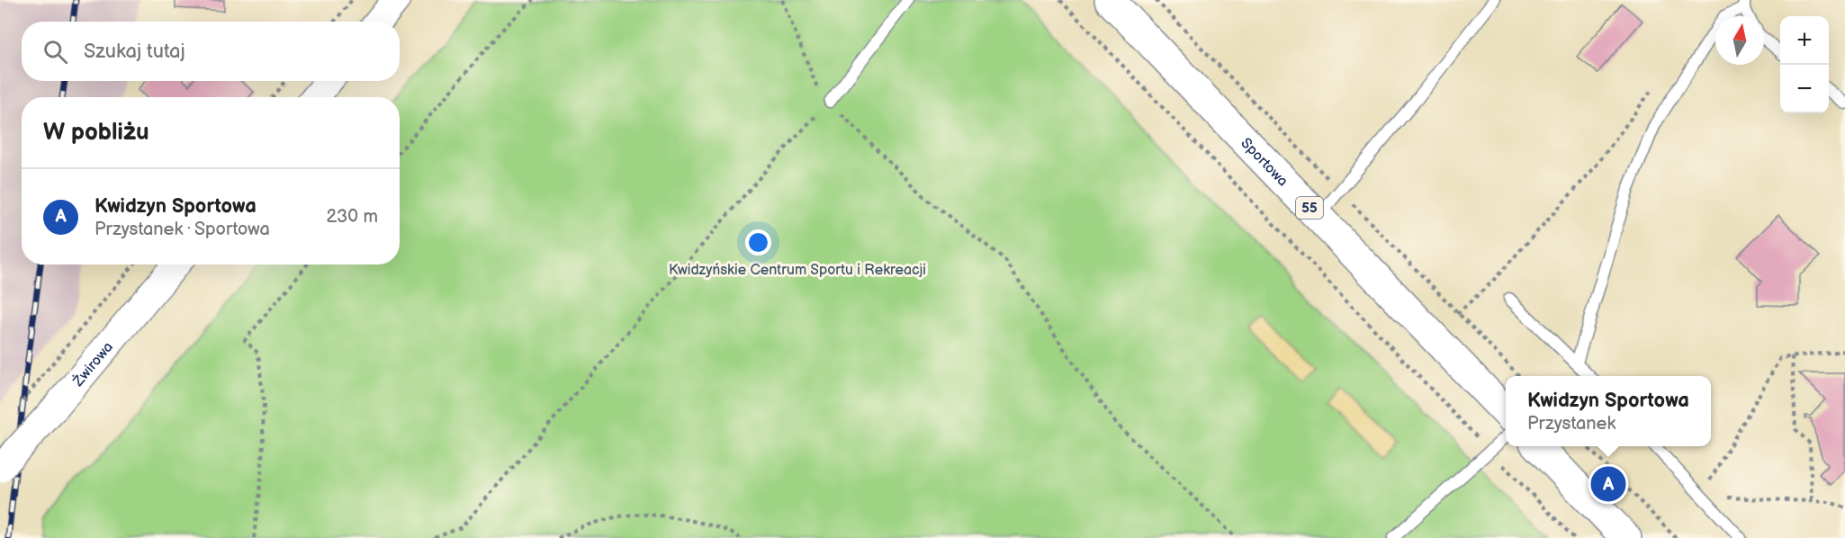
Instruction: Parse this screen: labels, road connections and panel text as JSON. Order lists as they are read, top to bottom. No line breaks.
{"streets":{"main road":["Sportowa","55"],"street":["Żwirowa"]},"parks":["Kwidzyńskie Centrum Sportu i Rekreacji"],"north":"top","page":{"map_buttons":["+","−"],"search":"Szukaj tutaj","heading":"W pobliżu","list":[{"mark":"A","name":"Kwidzyn Sportowa","note":"Przystanek · Sportowa","value":"230 m"}],"popup":["Kwidzyn Sportowa","Przystanek"],"pins":"A"}}
